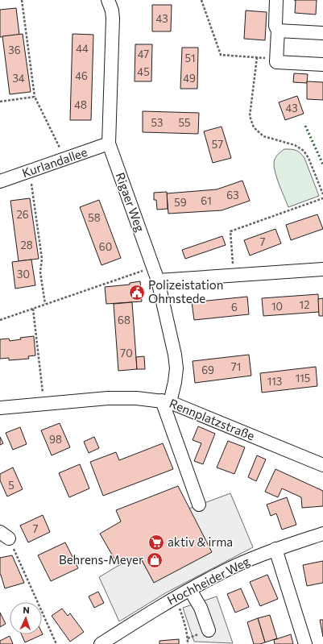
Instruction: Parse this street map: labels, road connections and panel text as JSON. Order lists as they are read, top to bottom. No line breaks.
{"streets":{"street":["Kurlandallee","Rigaer Weg","Rennplatzstraße","Hochheider Weg"]},"crossings":[["Kurlandallee","Rigaer Weg"],["Rigaer Weg","Rennplatzstraße"]],"places":{"public building":["Polizeistation Ohmstede"],"supermarket":["aktiv & irma"],"shop":["Behrens-Meyer"]},"house_numbers":["43","44","36","47","51","45","46","34","49","48","43","53","55","57","63","61","59","26","58","7","28","60","30","12","10","6","68","70","71","69","115","113","98","5","7"],"north":"top"}
